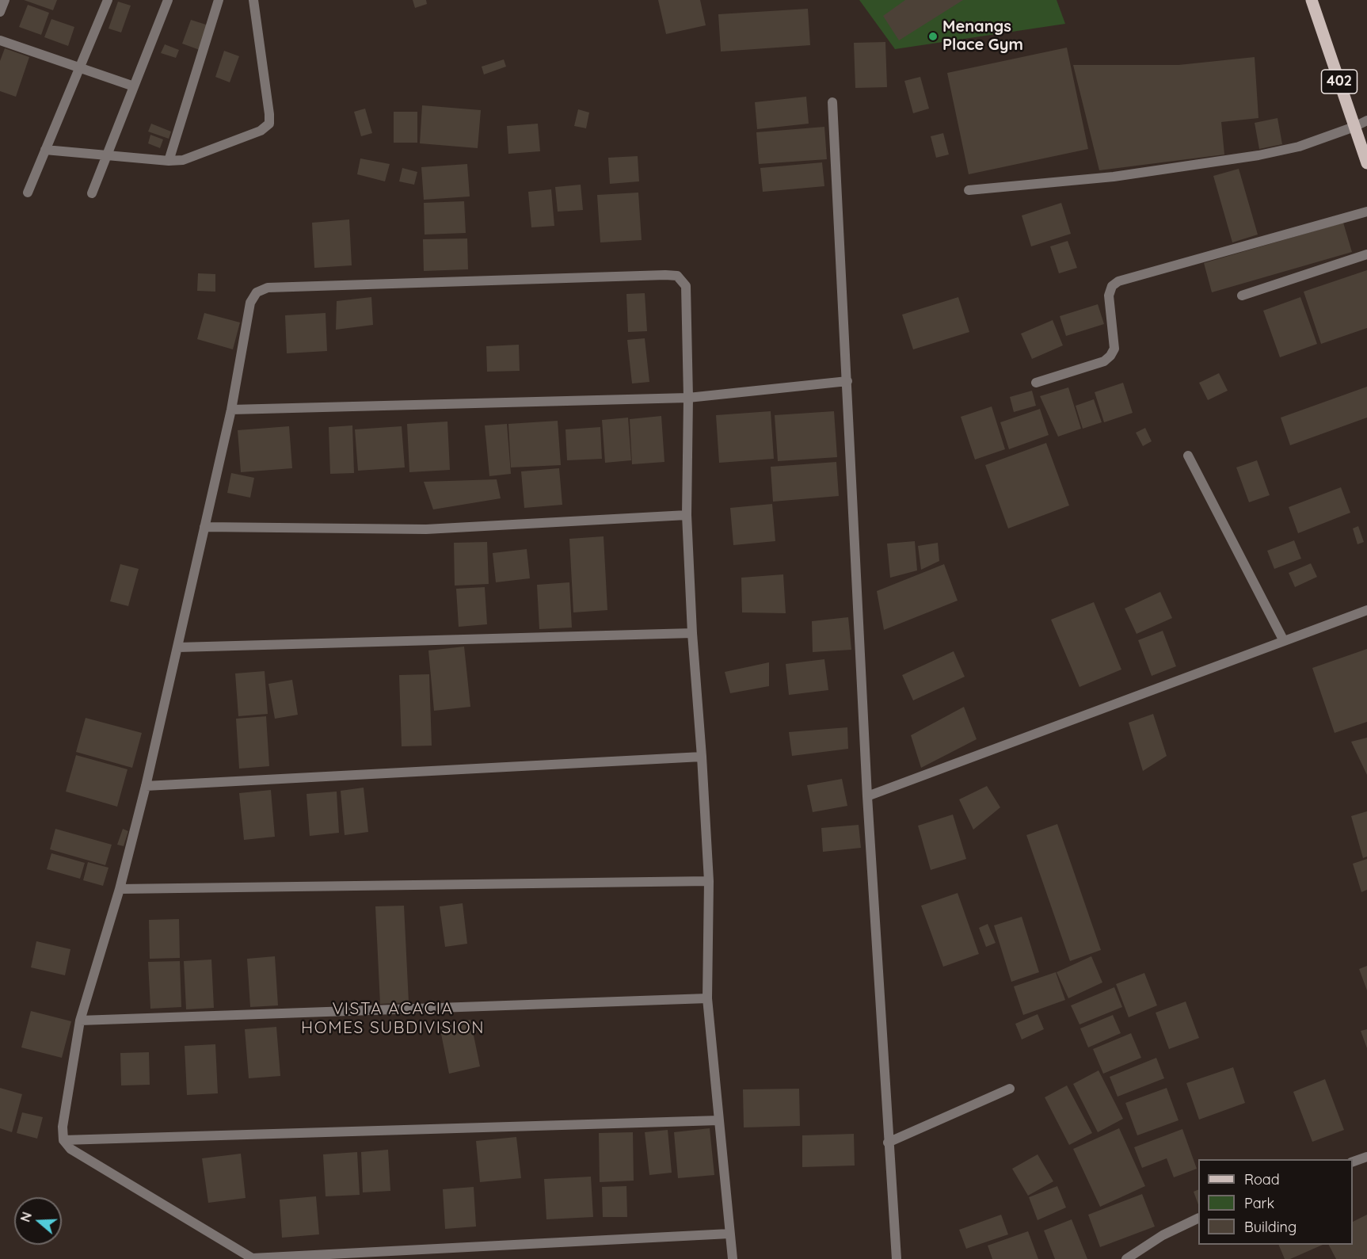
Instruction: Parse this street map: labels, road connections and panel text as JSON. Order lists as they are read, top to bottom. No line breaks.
{"streets":{"main road":["402"]},"districts":["VISTA ACACIA HOMES SUBDIVISION"],"places":["Menangs Place Gym"],"legend":["Road","Park","Building"],"north":"left"}
